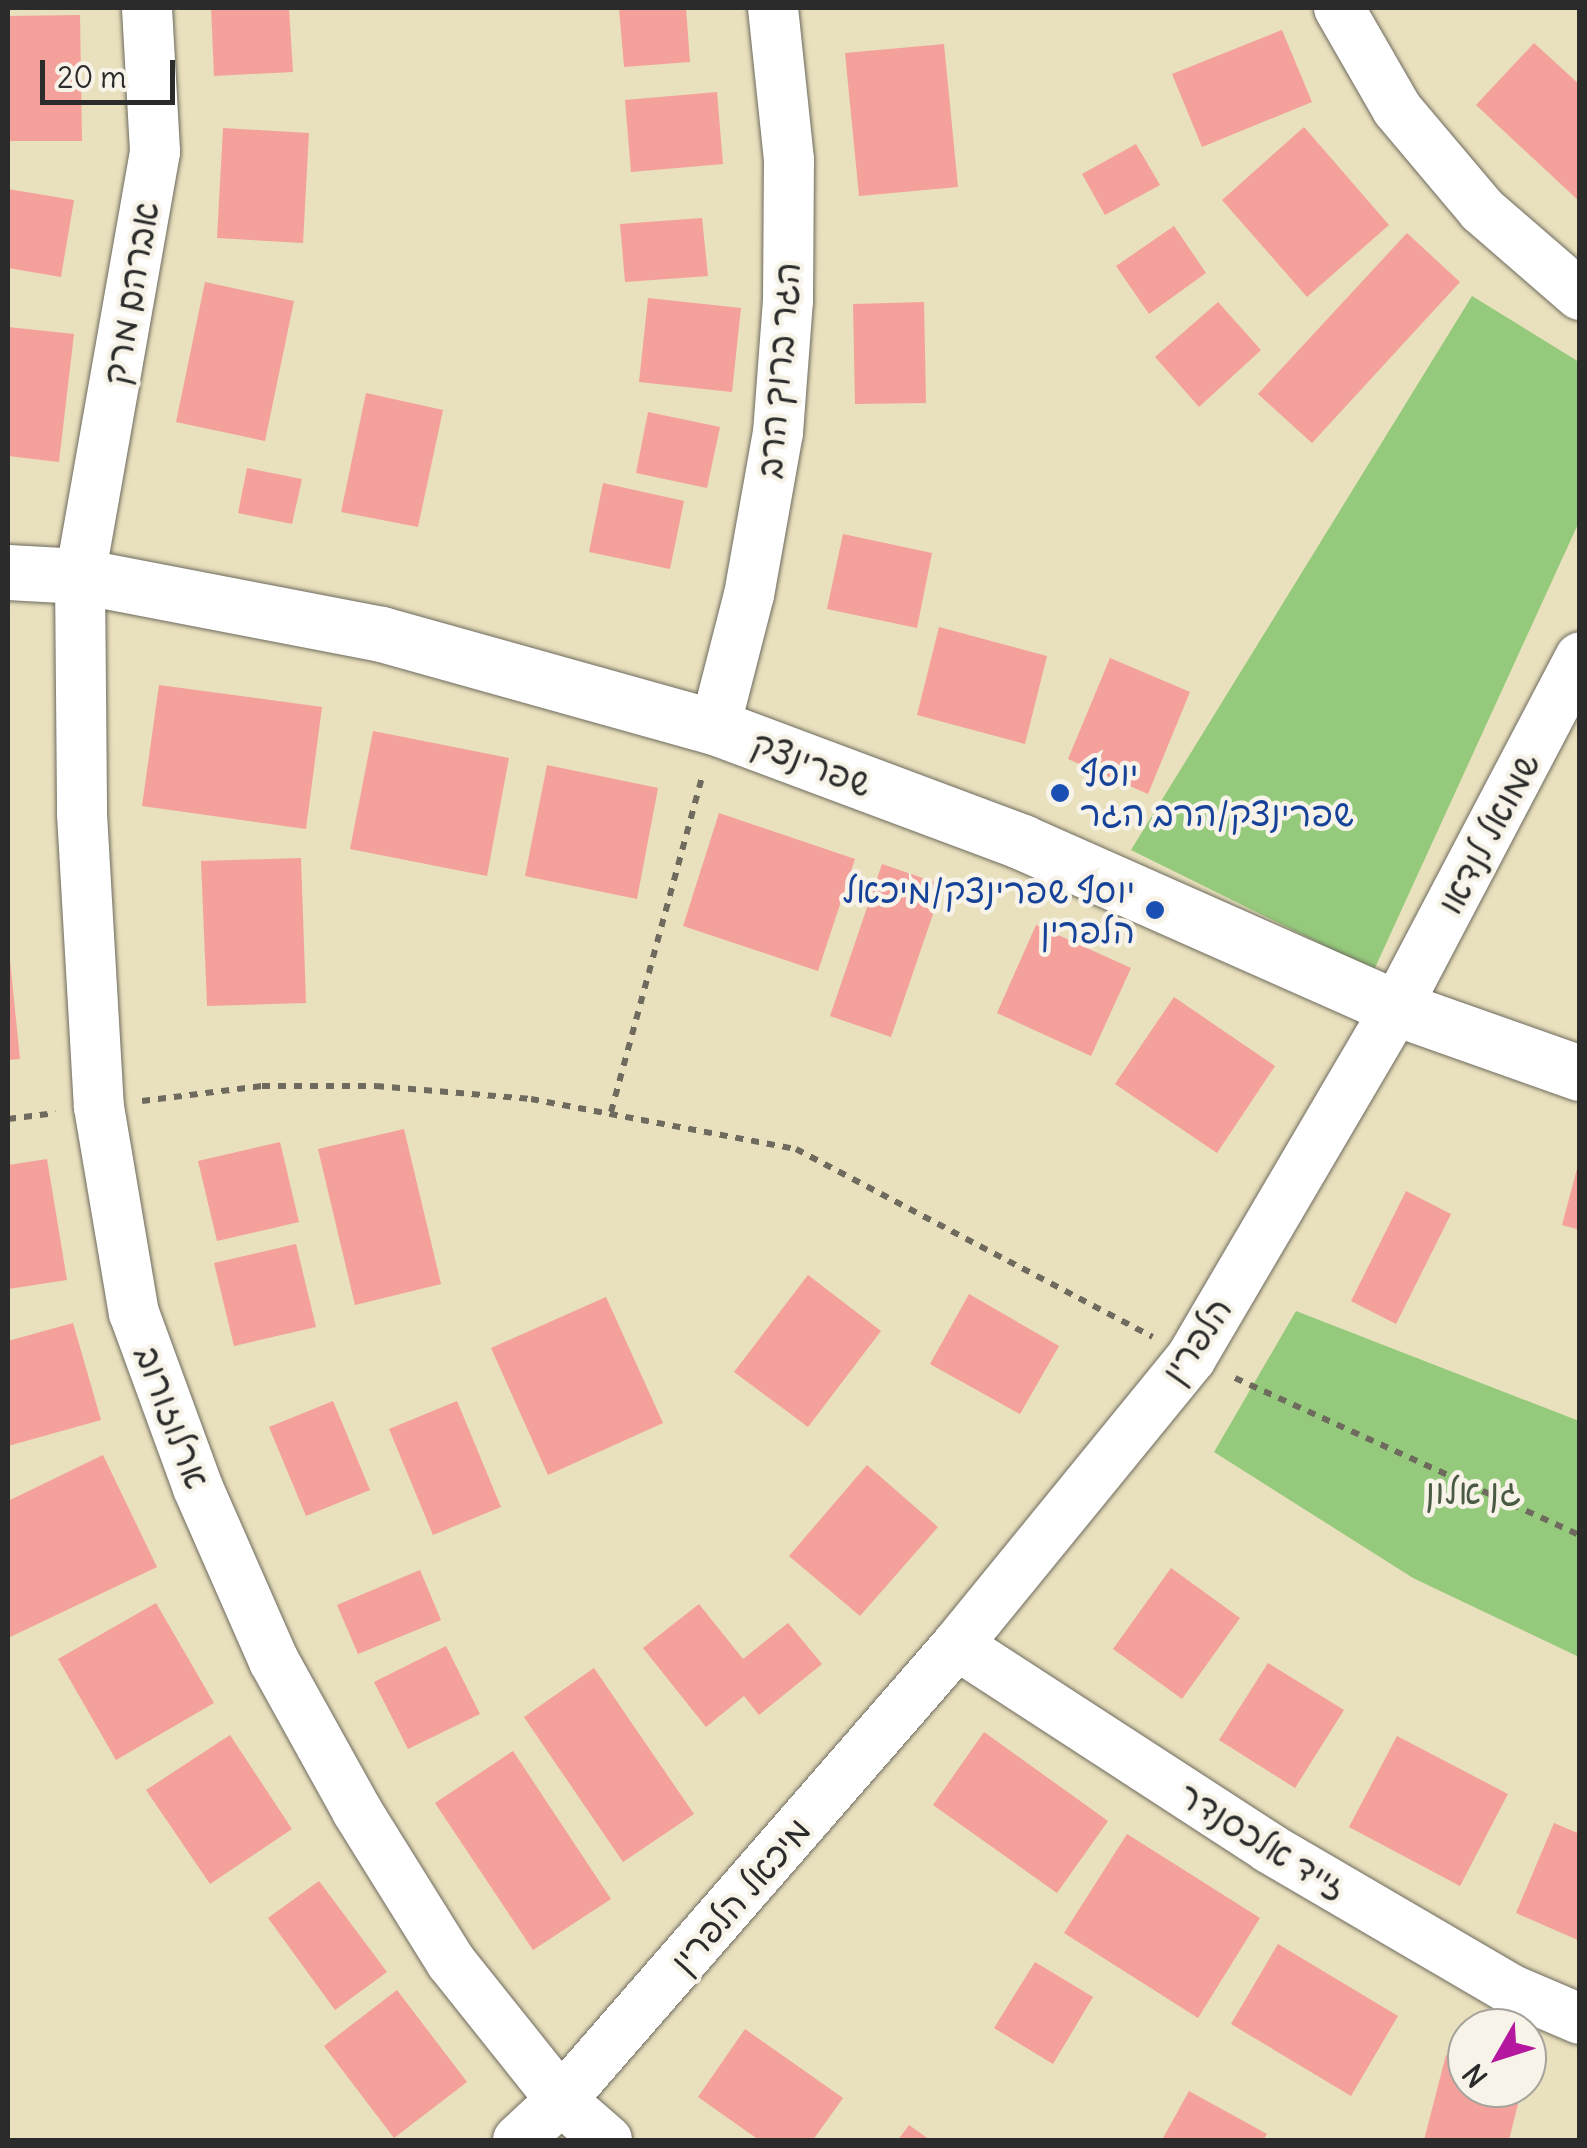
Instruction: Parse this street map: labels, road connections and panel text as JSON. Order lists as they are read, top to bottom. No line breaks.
{"streets":{"street":["אברהם מרק","הגר ברוך הרב","שפרינצק","שמואל לנדאו","הלפרין","ארלוזורוב","זייד אלכסנדר","מיכאל הלפרין"]},"crossings":[["אברהם מרק","שפרינצק"],["אברהם מרק","ארלוזורוב"],["הגר ברוך הרב","שפרינצק"],["שפרינצק","שמואל לנדאו"],["שפרינצק","הלפרין"],["שפרינצק","ארלוזורוב"],["שמואל לנדאו","הלפרין"],["הלפרין","זייד אלכסנדר"],["הלפרין","מיכאל הלפרין"],["ארלוזורוב","מיכאל הלפרין"],["זייד אלכסנדר","מיכאל הלפרין"]],"parks":["גן אלון"],"places":["יוסף שפרינצק/הרב הגר","יוסף שפרינצק/מיכאל הלפרין"],"scale_bar":"20 m","north":"bottom left"}
